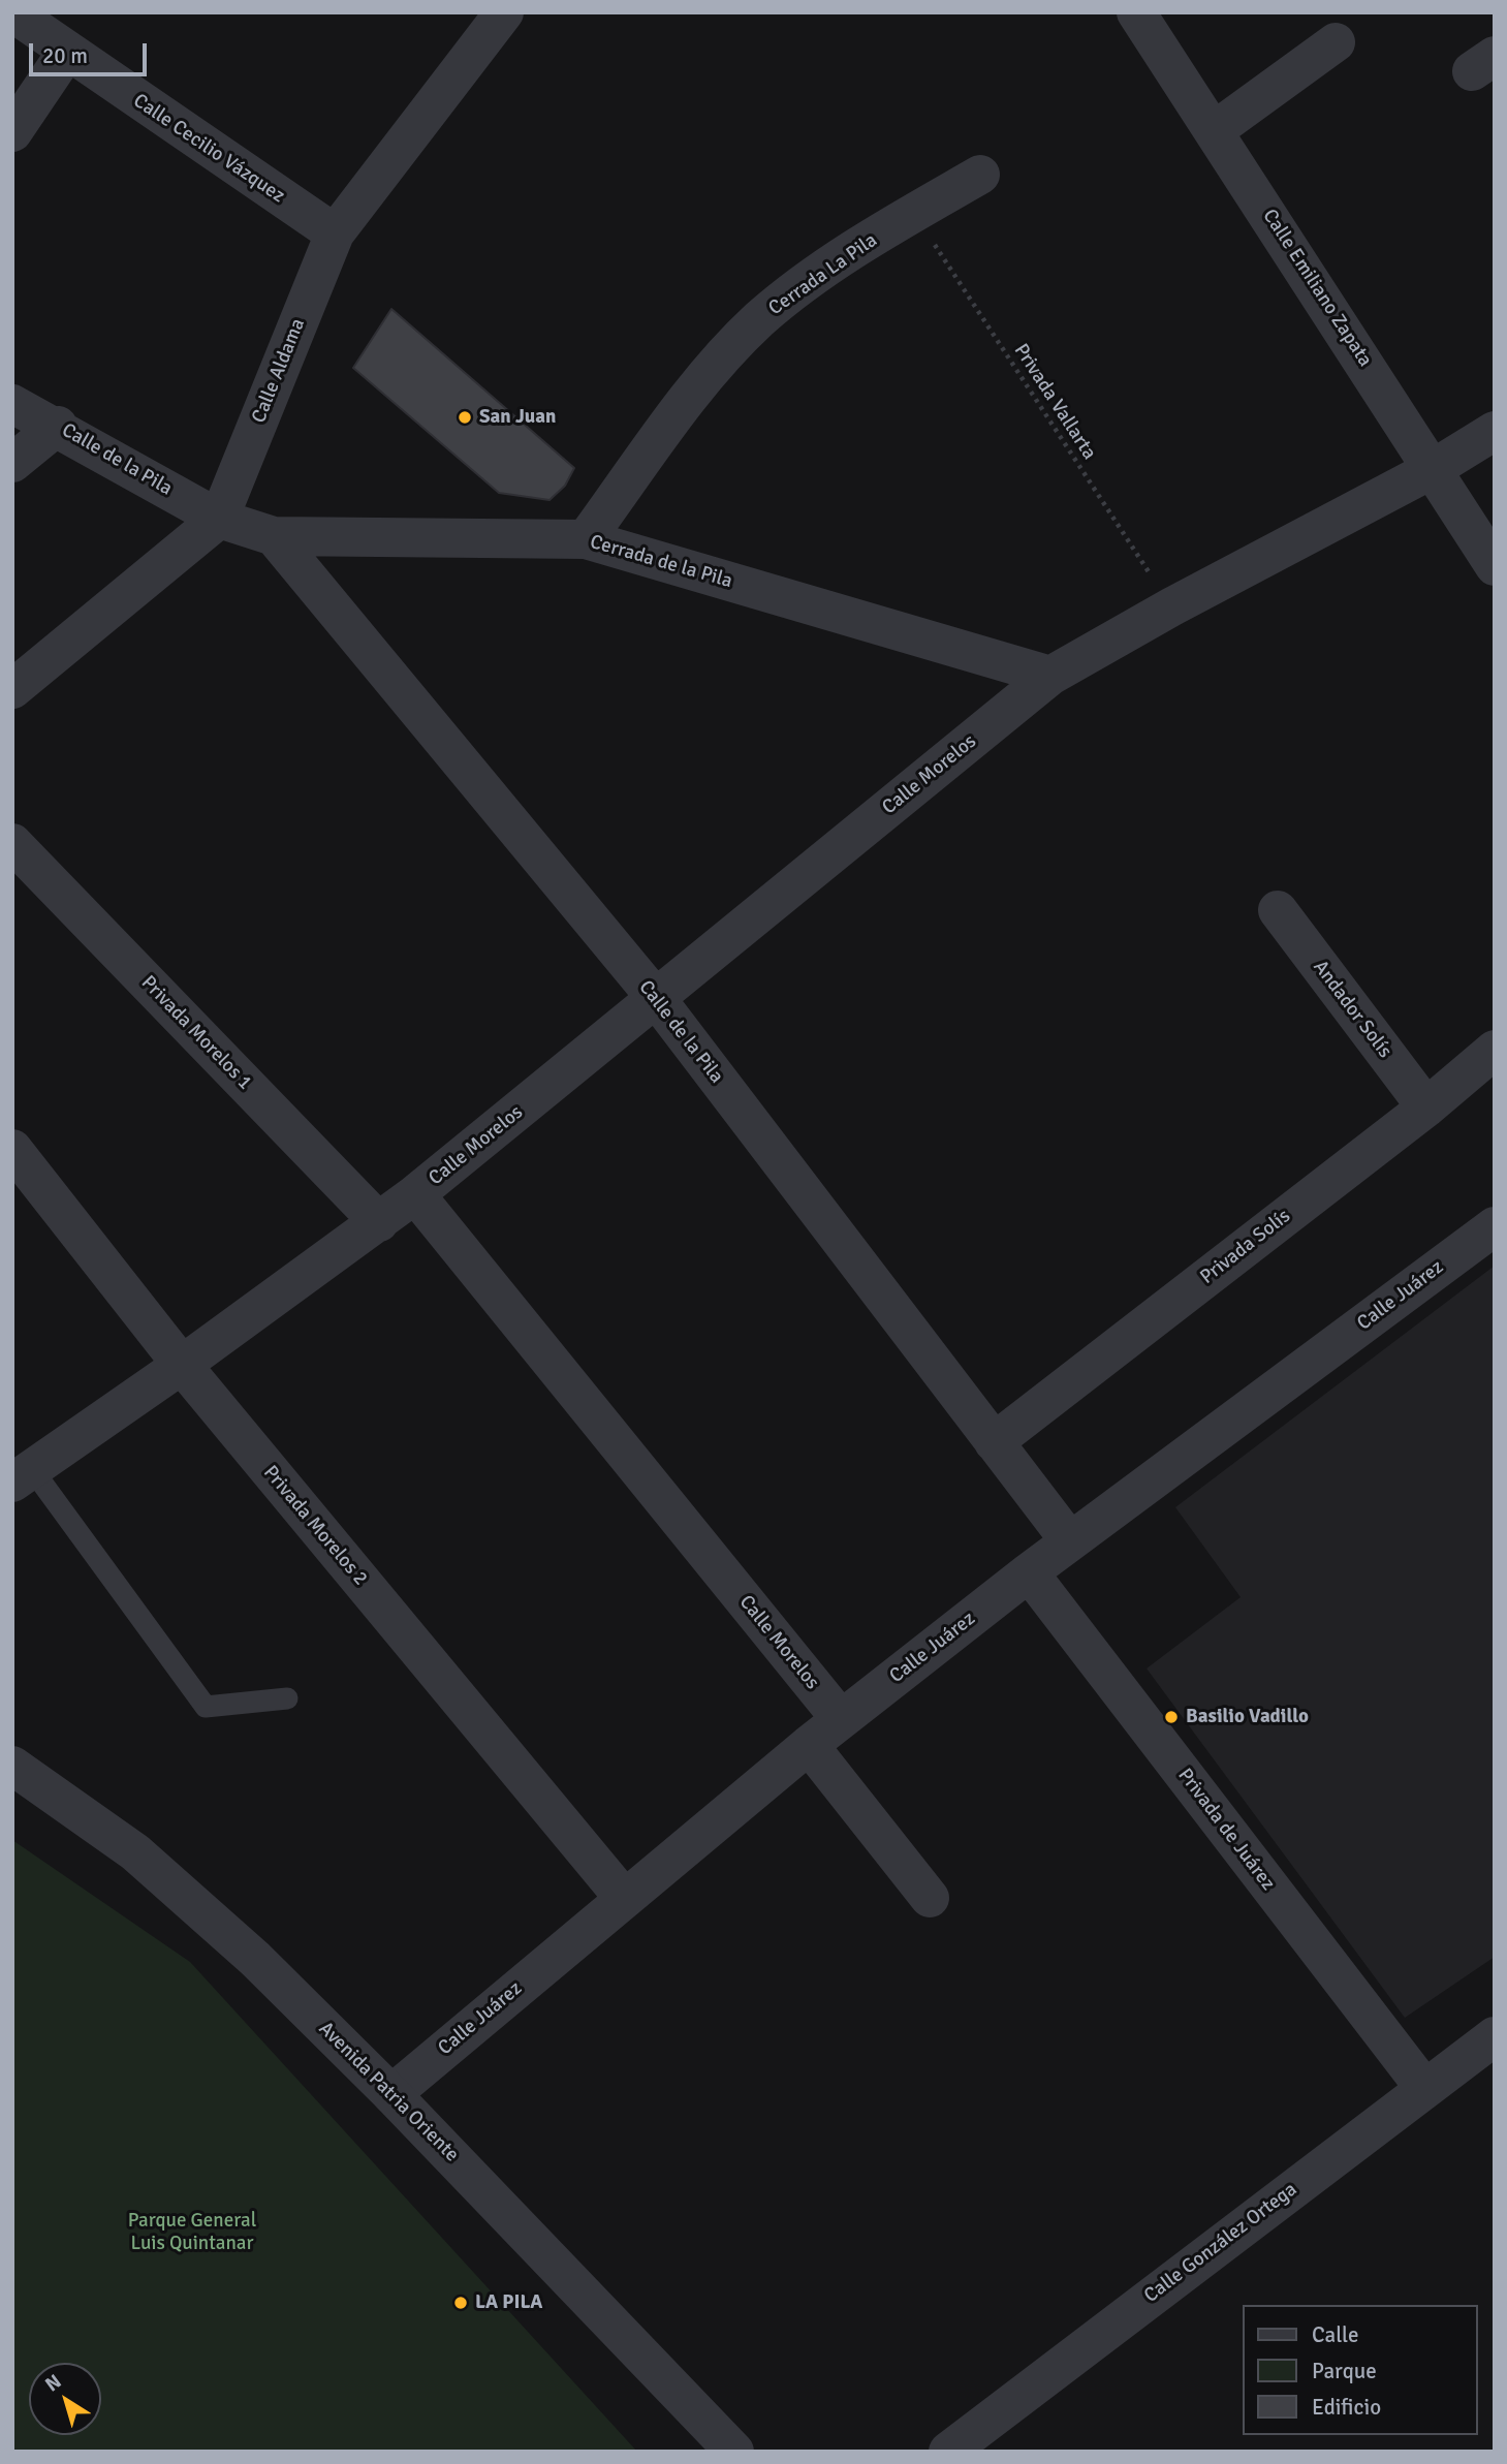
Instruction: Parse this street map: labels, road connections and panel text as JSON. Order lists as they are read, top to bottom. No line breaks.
{"streets":{"street":["Calle Cecilio Vázquez","Cerrada La Pila","Calle Emiliano Zapata","Calle Aldama","Calle de la Pila","Cerrada de la Pila","Calle Morelos","Andador Solís","Privada Morelos 1","Privada Solís","Calle Juárez","Privada Morelos 2","Privada de Juárez","Avenida Patria Oriente","Calle González Ortega"],"path":["Privada Vallarta"]},"crossings":[["Calle Cecilio Vázquez","Calle Aldama"],["Cerrada La Pila","Privada Vallarta"],["Cerrada La Pila","Cerrada de la Pila"],["Calle Emiliano Zapata","Calle Morelos"],["Calle Aldama","Calle de la Pila"],["Calle Aldama","Cerrada de la Pila"],["Privada Vallarta","Calle Morelos"],["Calle de la Pila","Cerrada de la Pila"],["Calle de la Pila","Calle Morelos"],["Calle de la Pila","Privada Solís"],["Calle de la Pila","Calle Juárez"],["Cerrada de la Pila","Calle Morelos"],["Calle Morelos","Privada Morelos 1"],["Calle Morelos","Calle Juárez"],["Calle Morelos","Privada Morelos 2"],["Andador Solís","Privada Solís"],["Calle Juárez","Privada Morelos 2"],["Calle Juárez","Privada de Juárez"],["Calle Juárez","Avenida Patria Oriente"],["Privada de Juárez","Calle González Ortega"]],"parks":["Parque General Luis Quintanar"],"places":["San Juan","Basilio Vadillo","LA PILA"],"legend":["Calle","Parque","Edificio"],"scale_bar":"20 m","north":"top left"}
